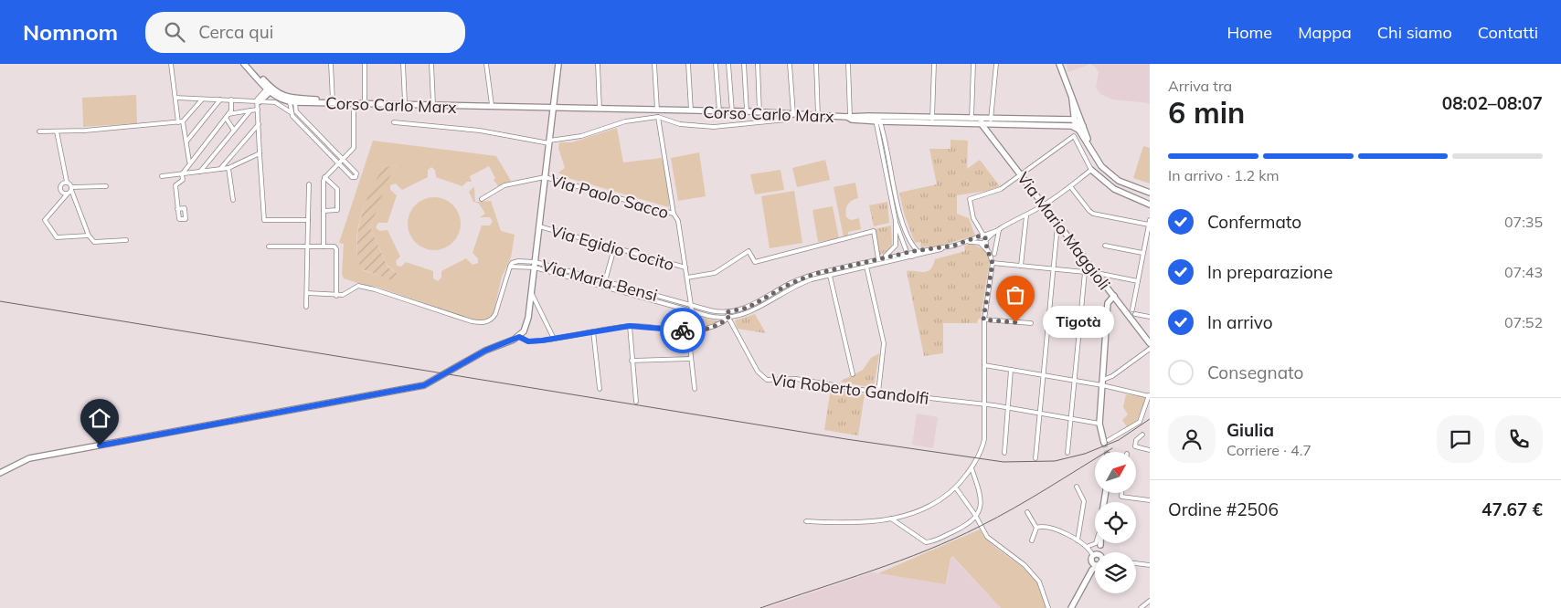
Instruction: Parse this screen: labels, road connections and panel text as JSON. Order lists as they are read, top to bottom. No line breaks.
{"streets":{"main road":["Corso Carlo Marx","Via Mario Maggioli"],"street":["Via Paolo Sacco","Via Egidio Cocito","Via Maria Bensi","Via Roberto Gandolfi"]},"crossings":[["Corso Carlo Marx","Via Mario Maggioli"],["Via Paolo Sacco","Via Egidio Cocito"],["Via Paolo Sacco","Via Maria Bensi"],["Via Maria Bensi","Via Roberto Gandolfi"]],"places":["Tigotà"],"north":"top right","page":{"header":"Nomnom","search":"Cerca qui","nav":["Home","Mappa","Chi siamo","Contatti"],"heading":["6 min","Arriva tra","08:02–08:07"],"panel":["Giulia","Corriere · 4.7","Ordine #2506","47.67 €"],"bar":"In arrivo · 1.2 km","list":[["Confermato","07:35"],["In preparazione","07:43"],["In arrivo","07:52"],"Consegnato"],"bubble":"Tigotà"}}
